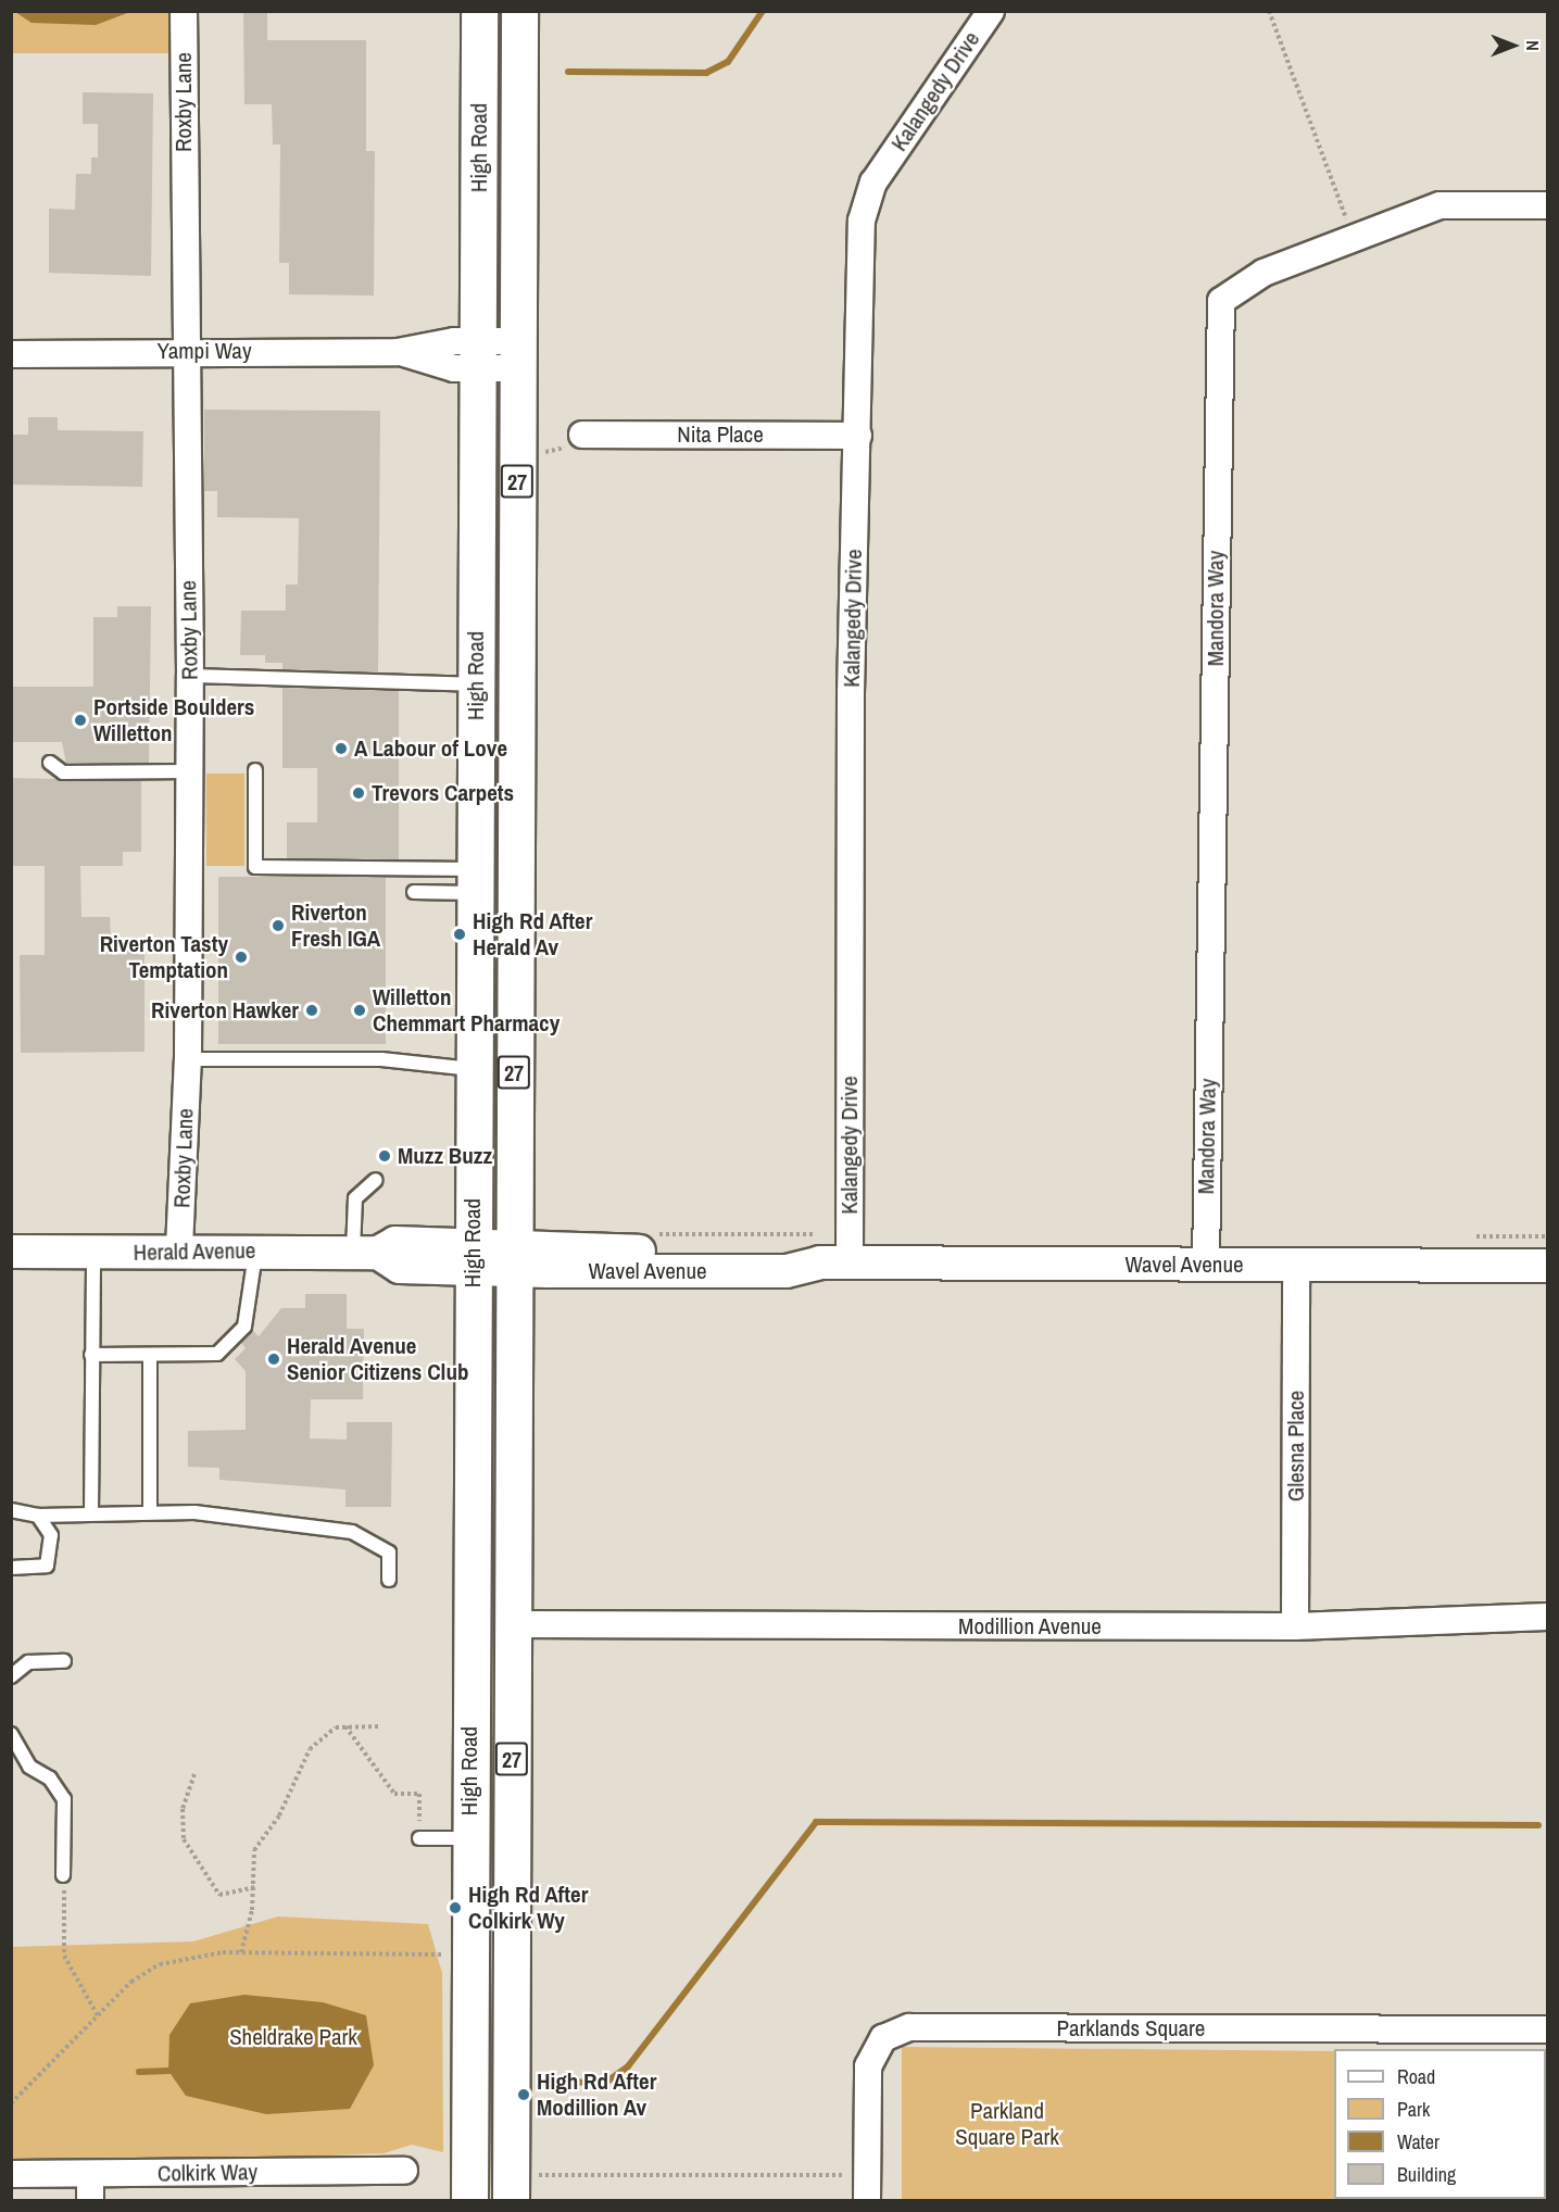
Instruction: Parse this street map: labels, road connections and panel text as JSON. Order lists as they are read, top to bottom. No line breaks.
{"streets":{"main road":["High Road","27"],"street":["Kalangedy Drive","Roxby Lane","Yampi Way","Nita Place","Mandora Way","Herald Avenue","Wavel Avenue","Glesna Place","Modillion Avenue","Parklands Square","Colkirk Way"]},"crossings":[["Kalangedy Drive","Nita Place"],["Kalangedy Drive","Wavel Avenue"],["Roxby Lane","Yampi Way"],["Roxby Lane","Herald Avenue"],["High Road","Yampi Way"],["High Road","Herald Avenue"],["High Road","Wavel Avenue"],["High Road","Modillion Avenue"],["Mandora Way","Wavel Avenue"],["Herald Avenue","Wavel Avenue"],["Wavel Avenue","Glesna Place"],["Glesna Place","Modillion Avenue"]],"parks":["Sheldrake Park","Parkland Square Park"],"places":["Portside Boulders Willetton","A Labour of Love","Trevors Carpets","Riverton Fresh IGA","High Rd After Herald Av","Riverton Tasty Temptation","Riverton Hawker","Willetton Chemmart Pharmacy","Muzz Buzz","Herald Avenue Senior Citizens Club","High Rd After Colkirk Wy","High Rd After Modillion Av"],"legend":["Road","Park","Water","Building"],"north":"right"}
